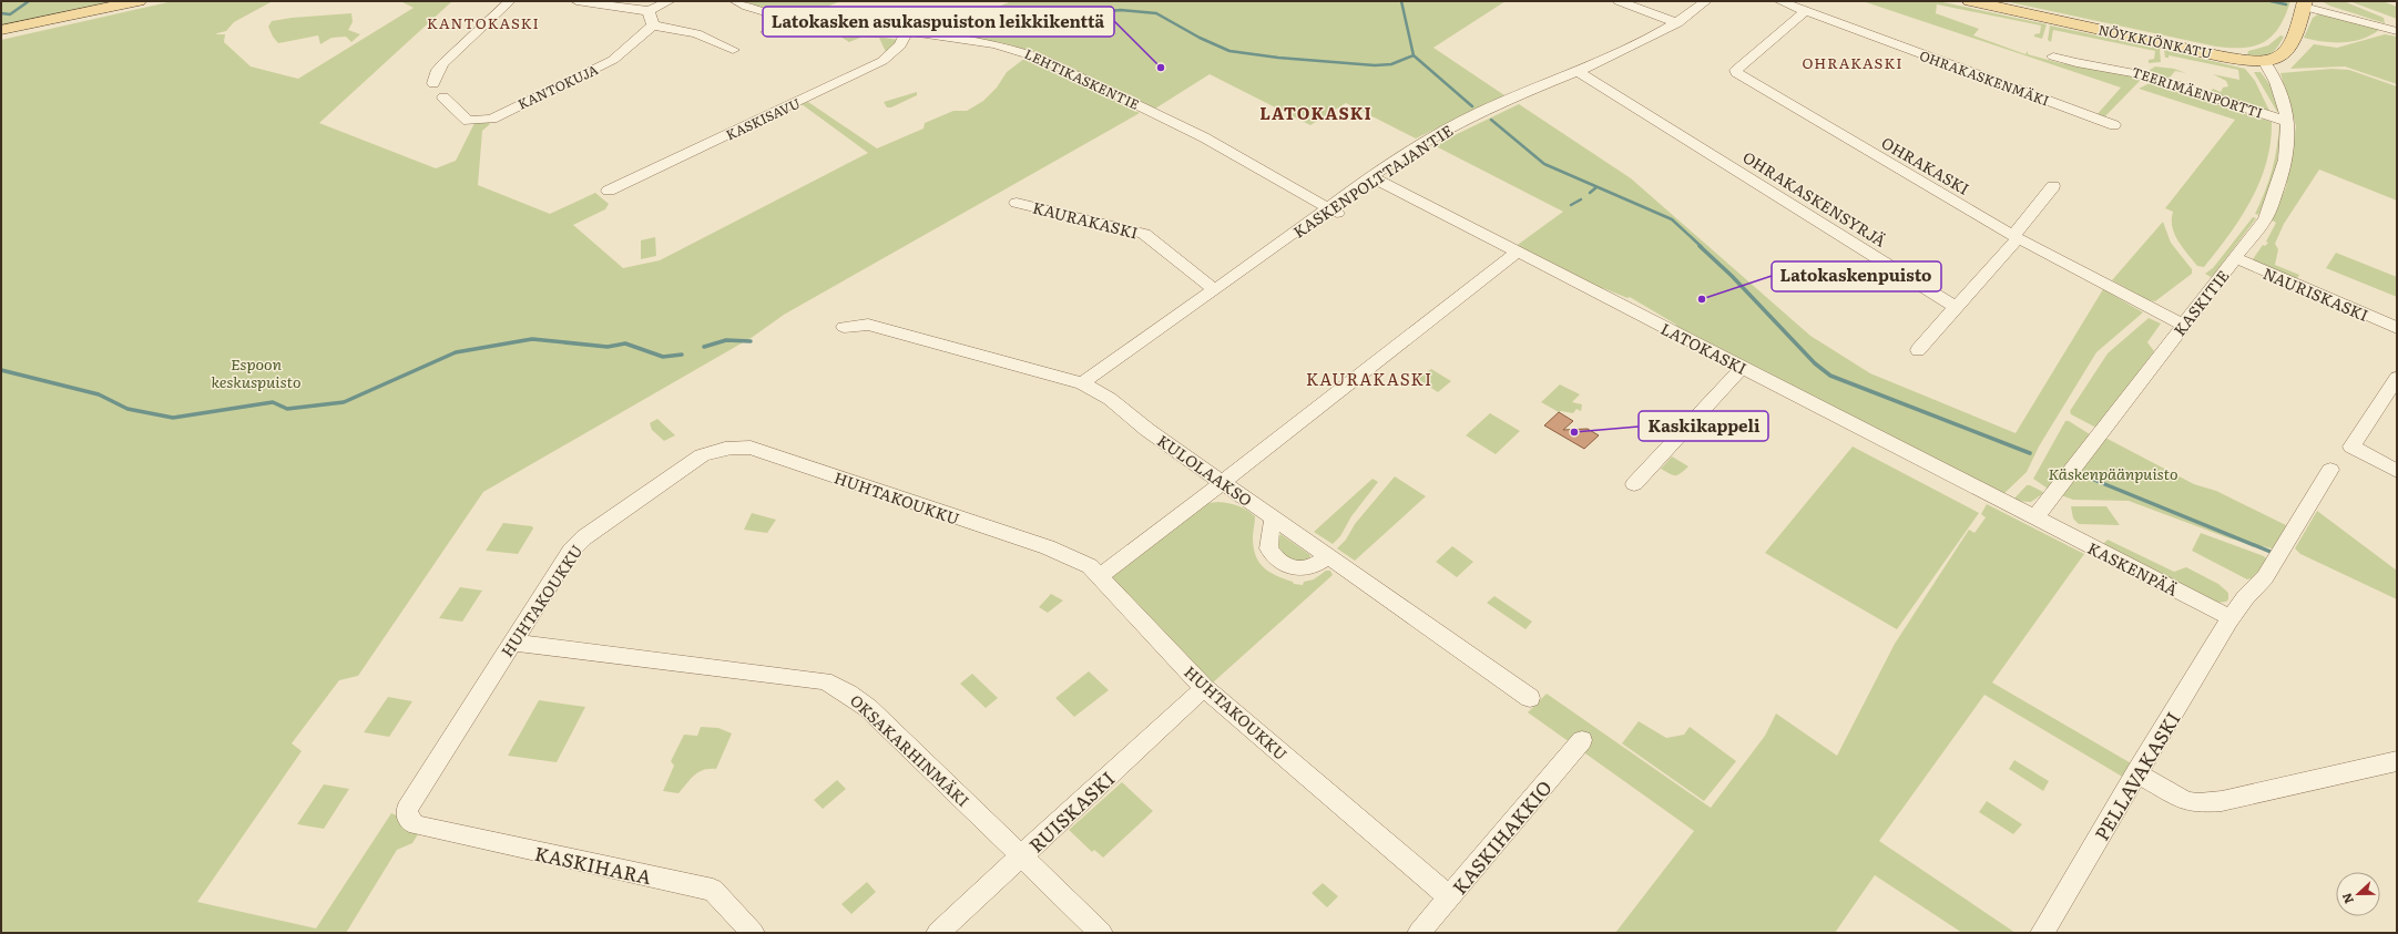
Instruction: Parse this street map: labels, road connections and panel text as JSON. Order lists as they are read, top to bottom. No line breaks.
{"streets":{"main road":["NÖYKKIÖNKATU"],"street":["OHRAKASKENMÄKI","LEHTIKASKENTIE","KANTOKUJA","TEERIMÄENPORTTI","KASKISAVU","OHRAKASKI","KASKENPOLTTAJANTIE","OHRAKASKENSYRJÄ","KAURAKASKI","NAURISKASKI","KASKITIE","LATOKASKI","KULOLAAKSO","HUHTAKOUKKU","KASKENPÄÄ","OKSAKARHINMÄKI","PELLAVAKASKI","RUISKASKI","KASKIHAKKIO","KASKIHARA"]},"crossings":[["NÖYKKIÖNKATU","KASKITIE"],["OHRAKASKENMÄKI","OHRAKASKI"],["LEHTIKASKENTIE","KASKISAVU"],["LEHTIKASKENTIE","KASKENPOLTTAJANTIE"],["TEERIMÄENPORTTI","KASKITIE"],["OHRAKASKI","KASKITIE"],["KASKENPOLTTAJANTIE","OHRAKASKENSYRJÄ"],["KASKENPOLTTAJANTIE","KAURAKASKI"],["KASKENPOLTTAJANTIE","LATOKASKI"],["KASKENPOLTTAJANTIE","KULOLAAKSO"],["NAURISKASKI","KASKITIE"],["KASKITIE","LATOKASKI"],["KASKITIE","KASKENPÄÄ"],["LATOKASKI","KASKENPÄÄ"],["HUHTAKOUKKU","OKSAKARHINMÄKI"],["HUHTAKOUKKU","RUISKASKI"],["HUHTAKOUKKU","KASKIHAKKIO"],["HUHTAKOUKKU","KASKIHARA"],["KASKENPÄÄ","PELLAVAKASKI"],["OKSAKARHINMÄKI","RUISKASKI"]],"districts":["KANTOKASKI","OHRAKASKI","LATOKASKI","KAURAKASKI"],"parks":["Espoon keskuspuisto","Käskenpäänpuisto"],"places":["Latokasken asukaspuiston leikkikenttä","Latokaskenpuisto","Kaskikappeli"],"north":"left"}
